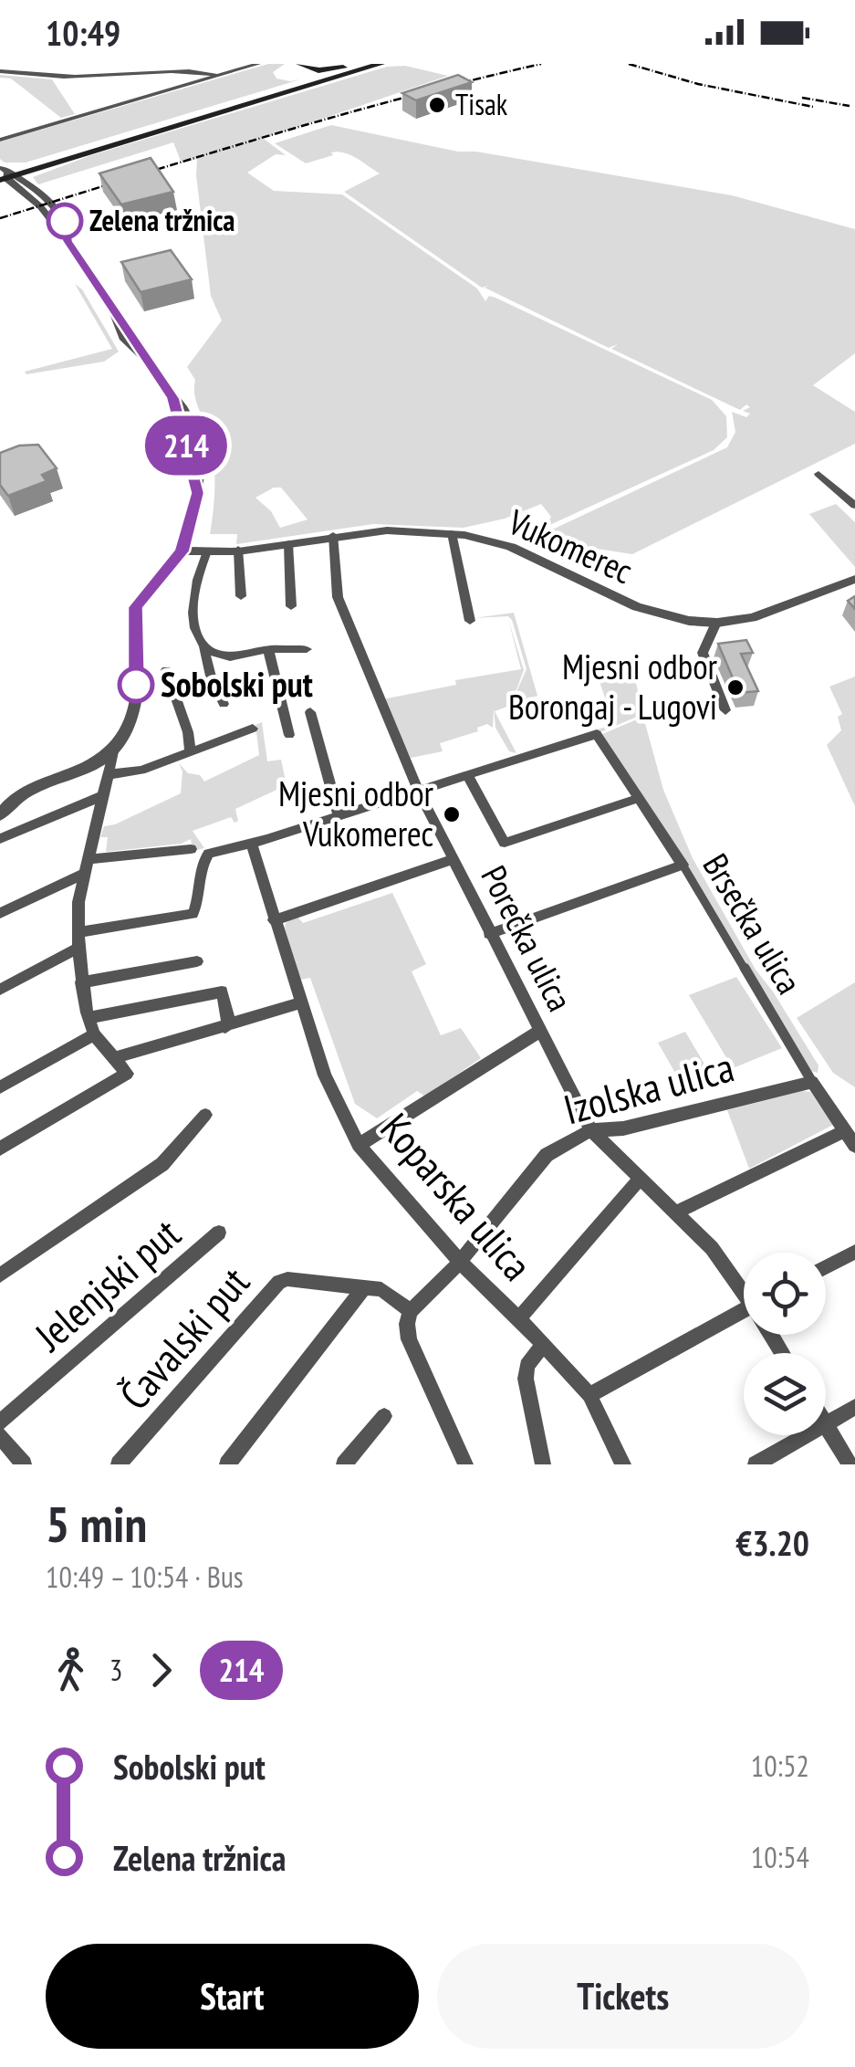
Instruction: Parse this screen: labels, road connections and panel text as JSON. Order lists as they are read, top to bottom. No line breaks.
{"streets":{"street":["Vukomerec","Brsečka ulica","Porečka ulica","Izolska ulica","Koparska ulica","Jelenjski put","Čavalski put"]},"crossings":[["Vukomerec","Porečka ulica"],["Brsečka ulica","Izolska ulica"],["Porečka ulica","Izolska ulica"],["Izolska ulica","Koparska ulica"]],"places":["Tisak","Zelena tržnica","Sobolski put","Mjesni odbor Borongaj - Lugovi","Mjesni odbor Vukomerec"],"lines":["bus line 214"],"page":{"status":"10:49","on_map":"214","heading":["5 min","10:49 – 10:54 · Bus","€3.20"],"legs":["3","214"],"list":[{"name":"Sobolski put","value":"10:52"},{"name":"Zelena tržnica","value":"10:54"}],"buttons":["Start","Tickets"]}}
